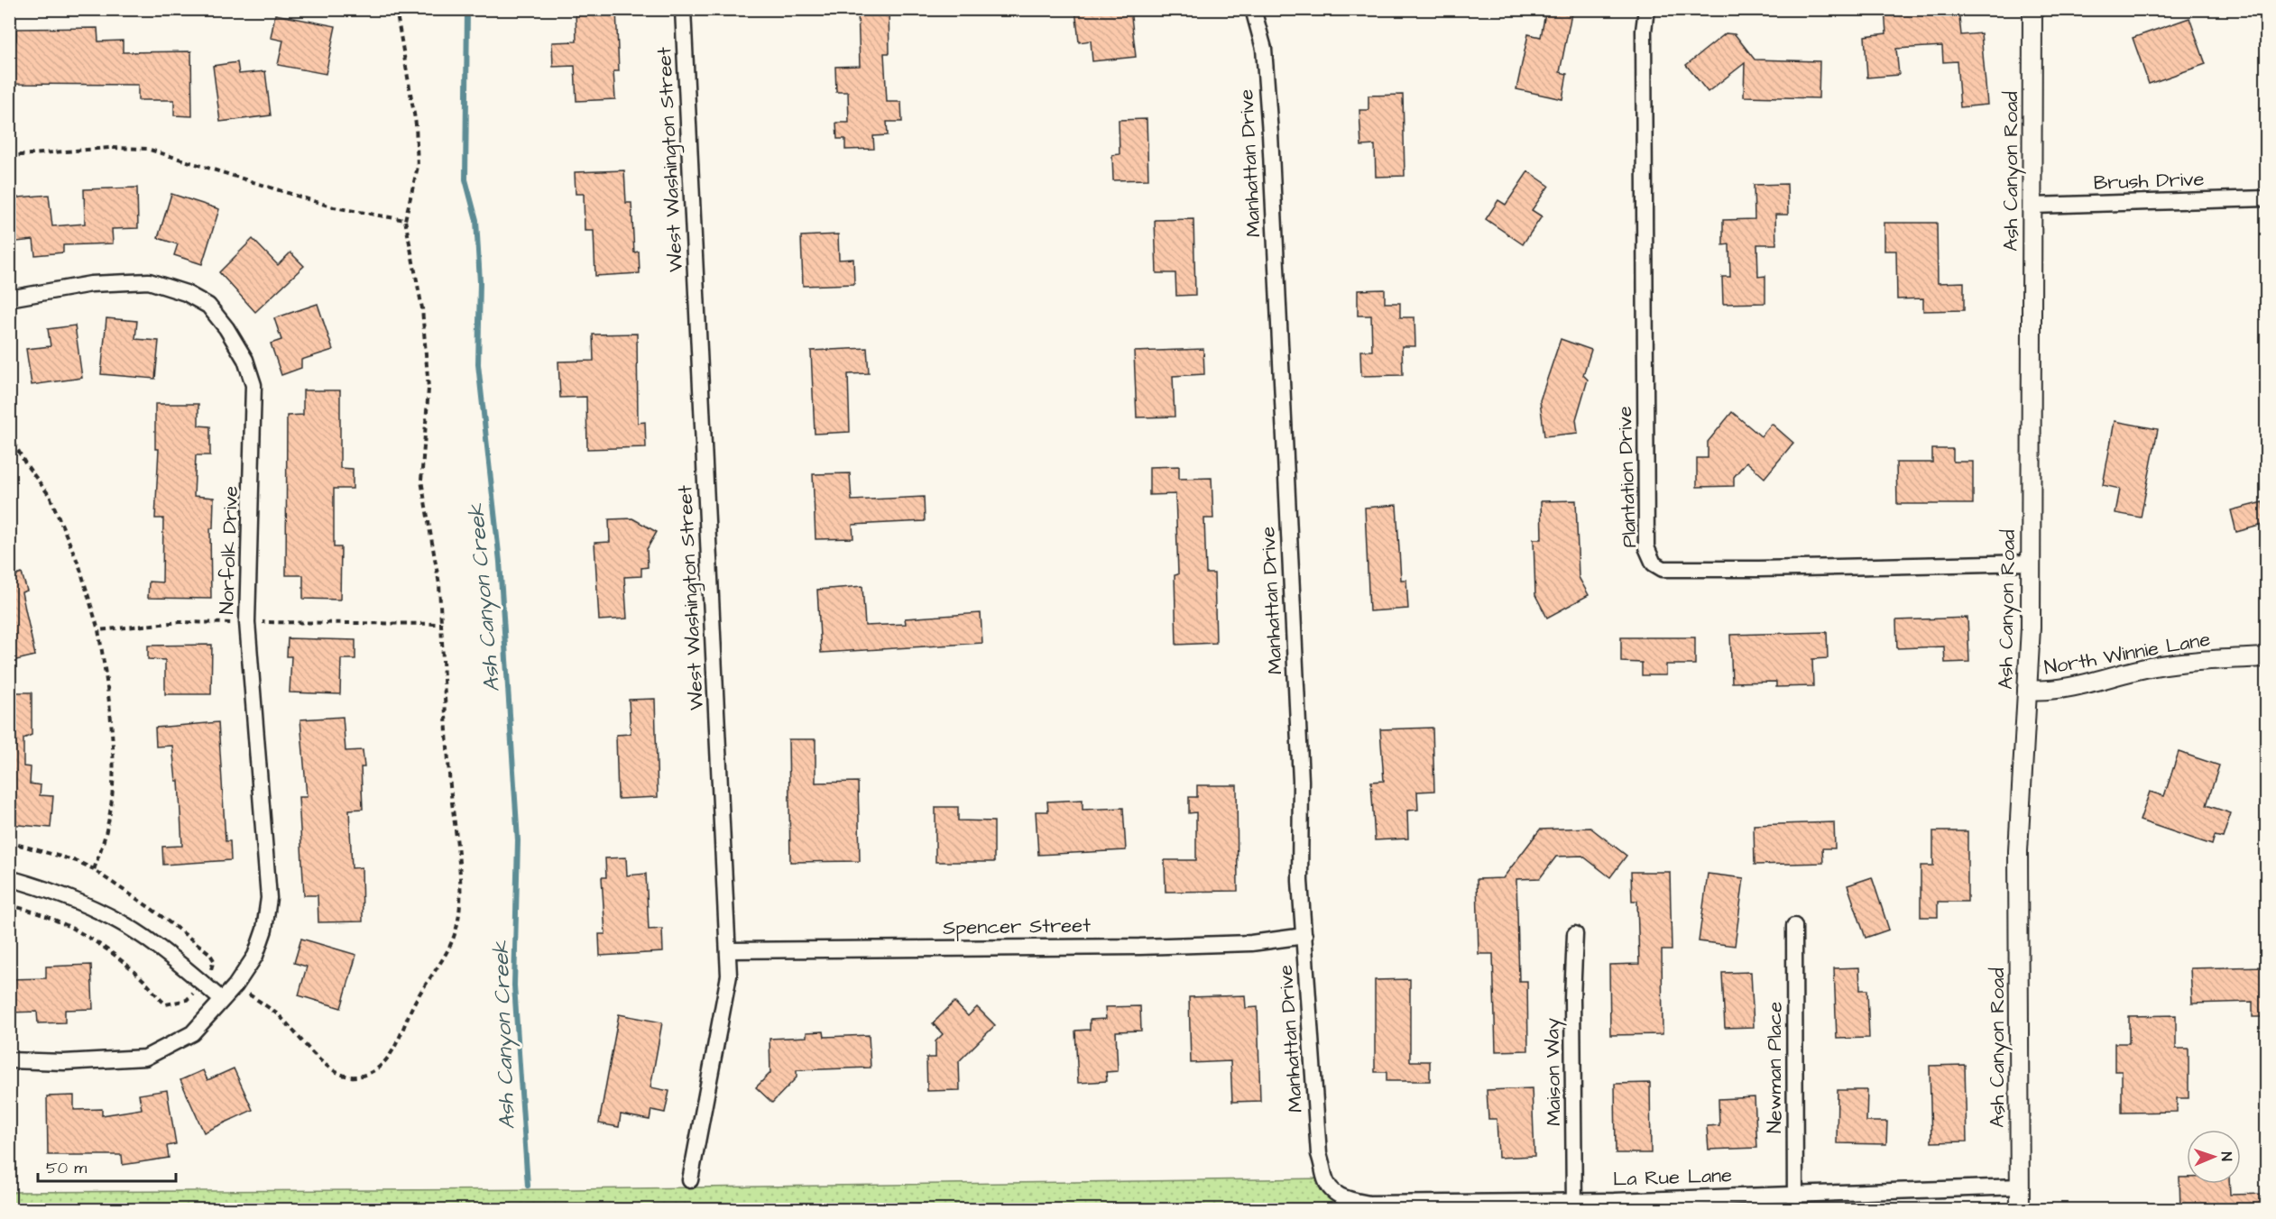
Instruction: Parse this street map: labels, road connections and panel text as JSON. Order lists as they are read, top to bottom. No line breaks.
{"streets":{"street":["West Washington Street","Manhattan Drive","Ash Canyon Road","Brush Drive","Plantation Drive","Norfolk Drive","North Winnie Lane","Spencer Street","Newman Place","Maison Way","La Rue Lane"]},"crossings":[["West Washington Street","Spencer Street"],["Manhattan Drive","Spencer Street"],["Manhattan Drive","La Rue Lane"],["Ash Canyon Road","Brush Drive"],["Ash Canyon Road","Plantation Drive"],["Ash Canyon Road","North Winnie Lane"],["Ash Canyon Road","La Rue Lane"],["Newman Place","La Rue Lane"],["Maison Way","La Rue Lane"]],"water":["Ash Canyon Creek"],"scale_bar":"50 m","north":"right"}
